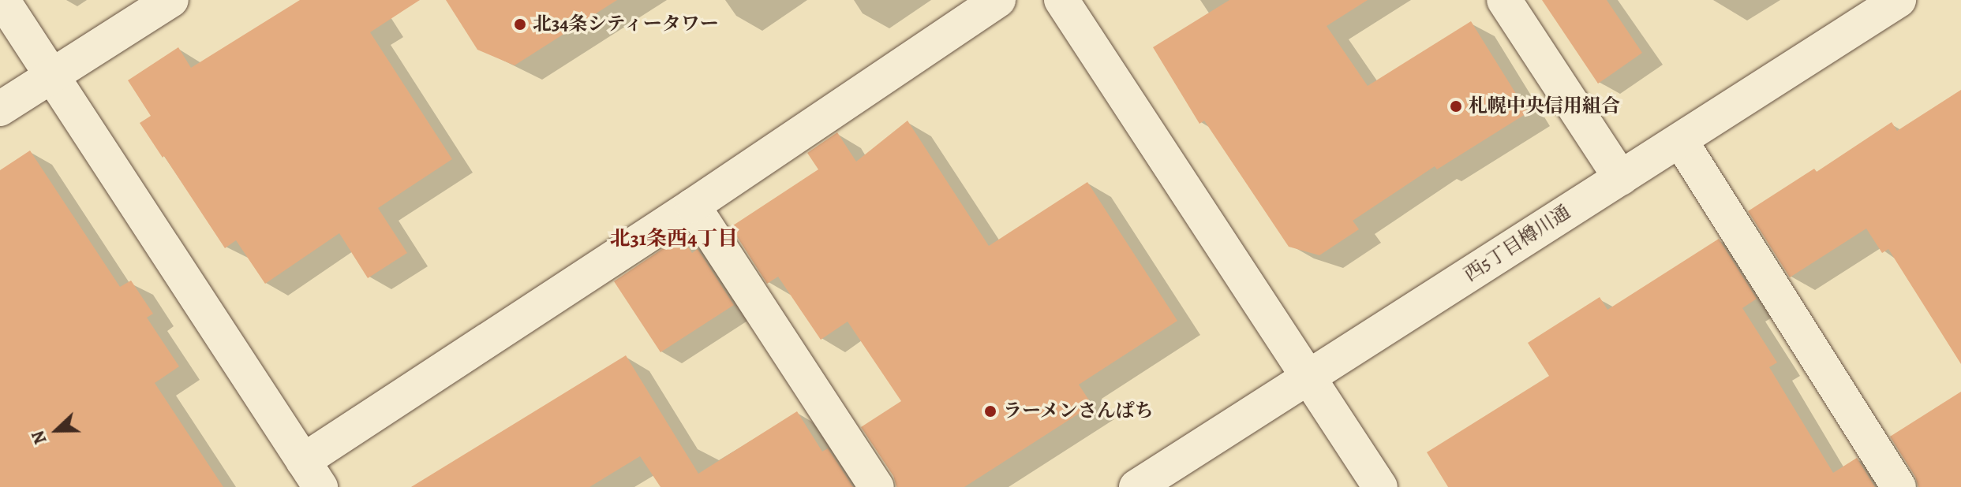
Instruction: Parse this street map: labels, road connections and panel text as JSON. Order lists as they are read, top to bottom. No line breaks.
{"streets":{"street":["西5丁目樽川通"]},"districts":["北31条西4丁目"],"places":["北34条シティータワー","札幌中央信用組合","ラーメンさんぱち"],"north":"left"}
